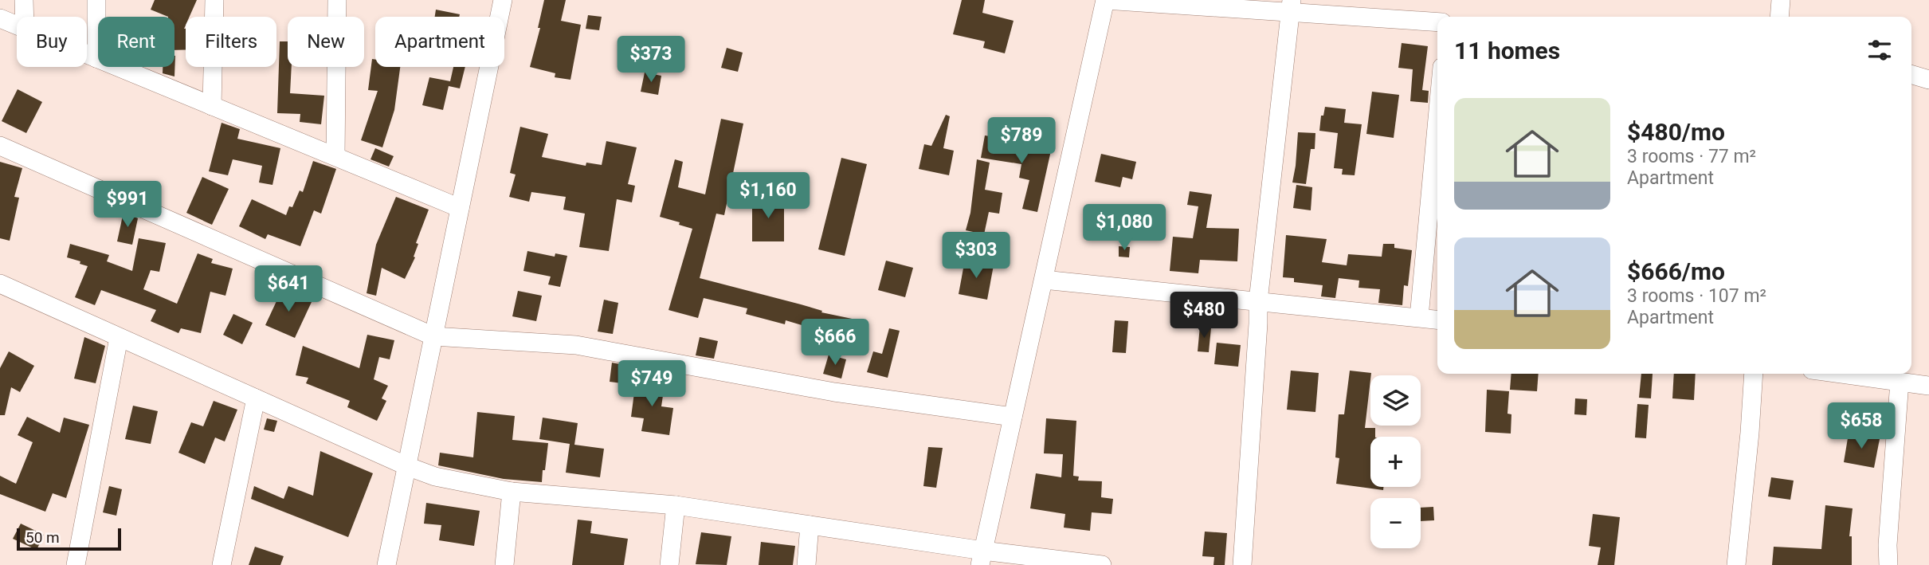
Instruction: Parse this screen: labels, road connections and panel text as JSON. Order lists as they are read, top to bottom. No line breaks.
{"scale_bar":"50 m","page":{"chip":["Buy","Rent","Filters","New","Apartment"],"heading":"11 homes","price":["$373","$789","$1,160","$991","$1,080","$303","$641","$480","$666","$749","$658"],"list":[{"name":"$480/mo","note":"3 rooms · 77 m² · Apartment"},{"name":"$666/mo","note":"3 rooms · 107 m² · Apartment"}],"map_buttons":["+","−"],"scale":"50 m"}}
